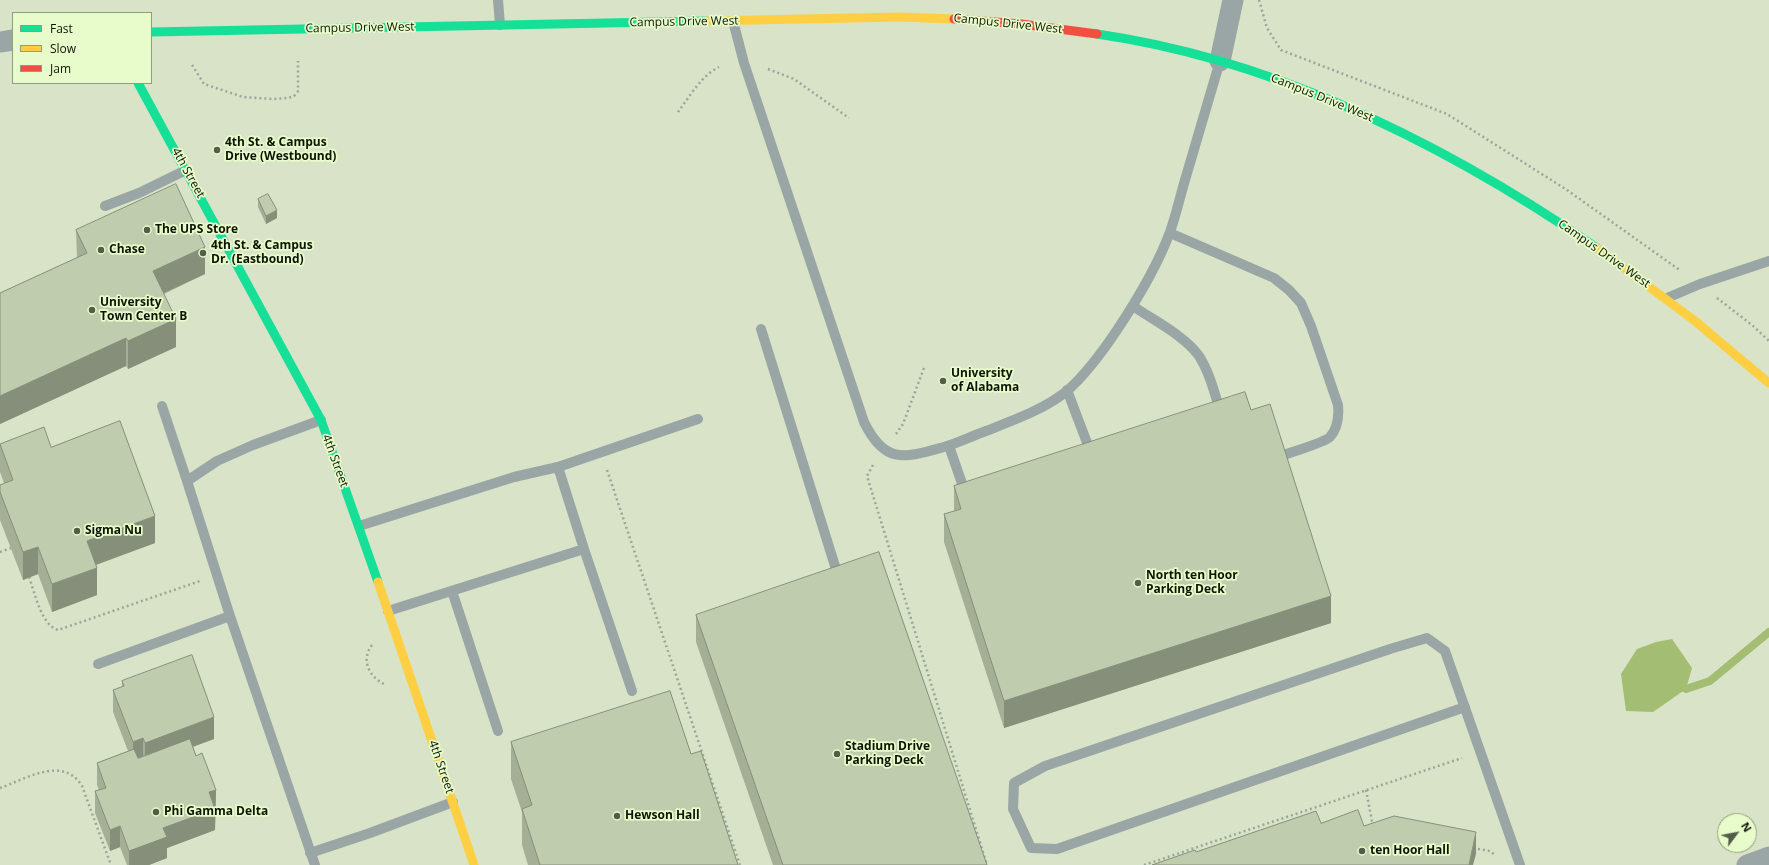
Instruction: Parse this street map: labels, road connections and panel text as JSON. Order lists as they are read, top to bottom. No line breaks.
{"streets":{"street":["Campus Drive West","4th Street"]},"places":["4th St. & Campus Drive (Westbound)","The UPS Store","Chase","4th St. & Campus Dr. (Eastbound)","University Town Center B","University of Alabama","Sigma Nu","North ten Hoor Parking Deck","Stadium Drive Parking Deck","Phi Gamma Delta","Hewson Hall","ten Hoor Hall"],"legend":["Fast","Slow","Jam"],"north":"top right"}
